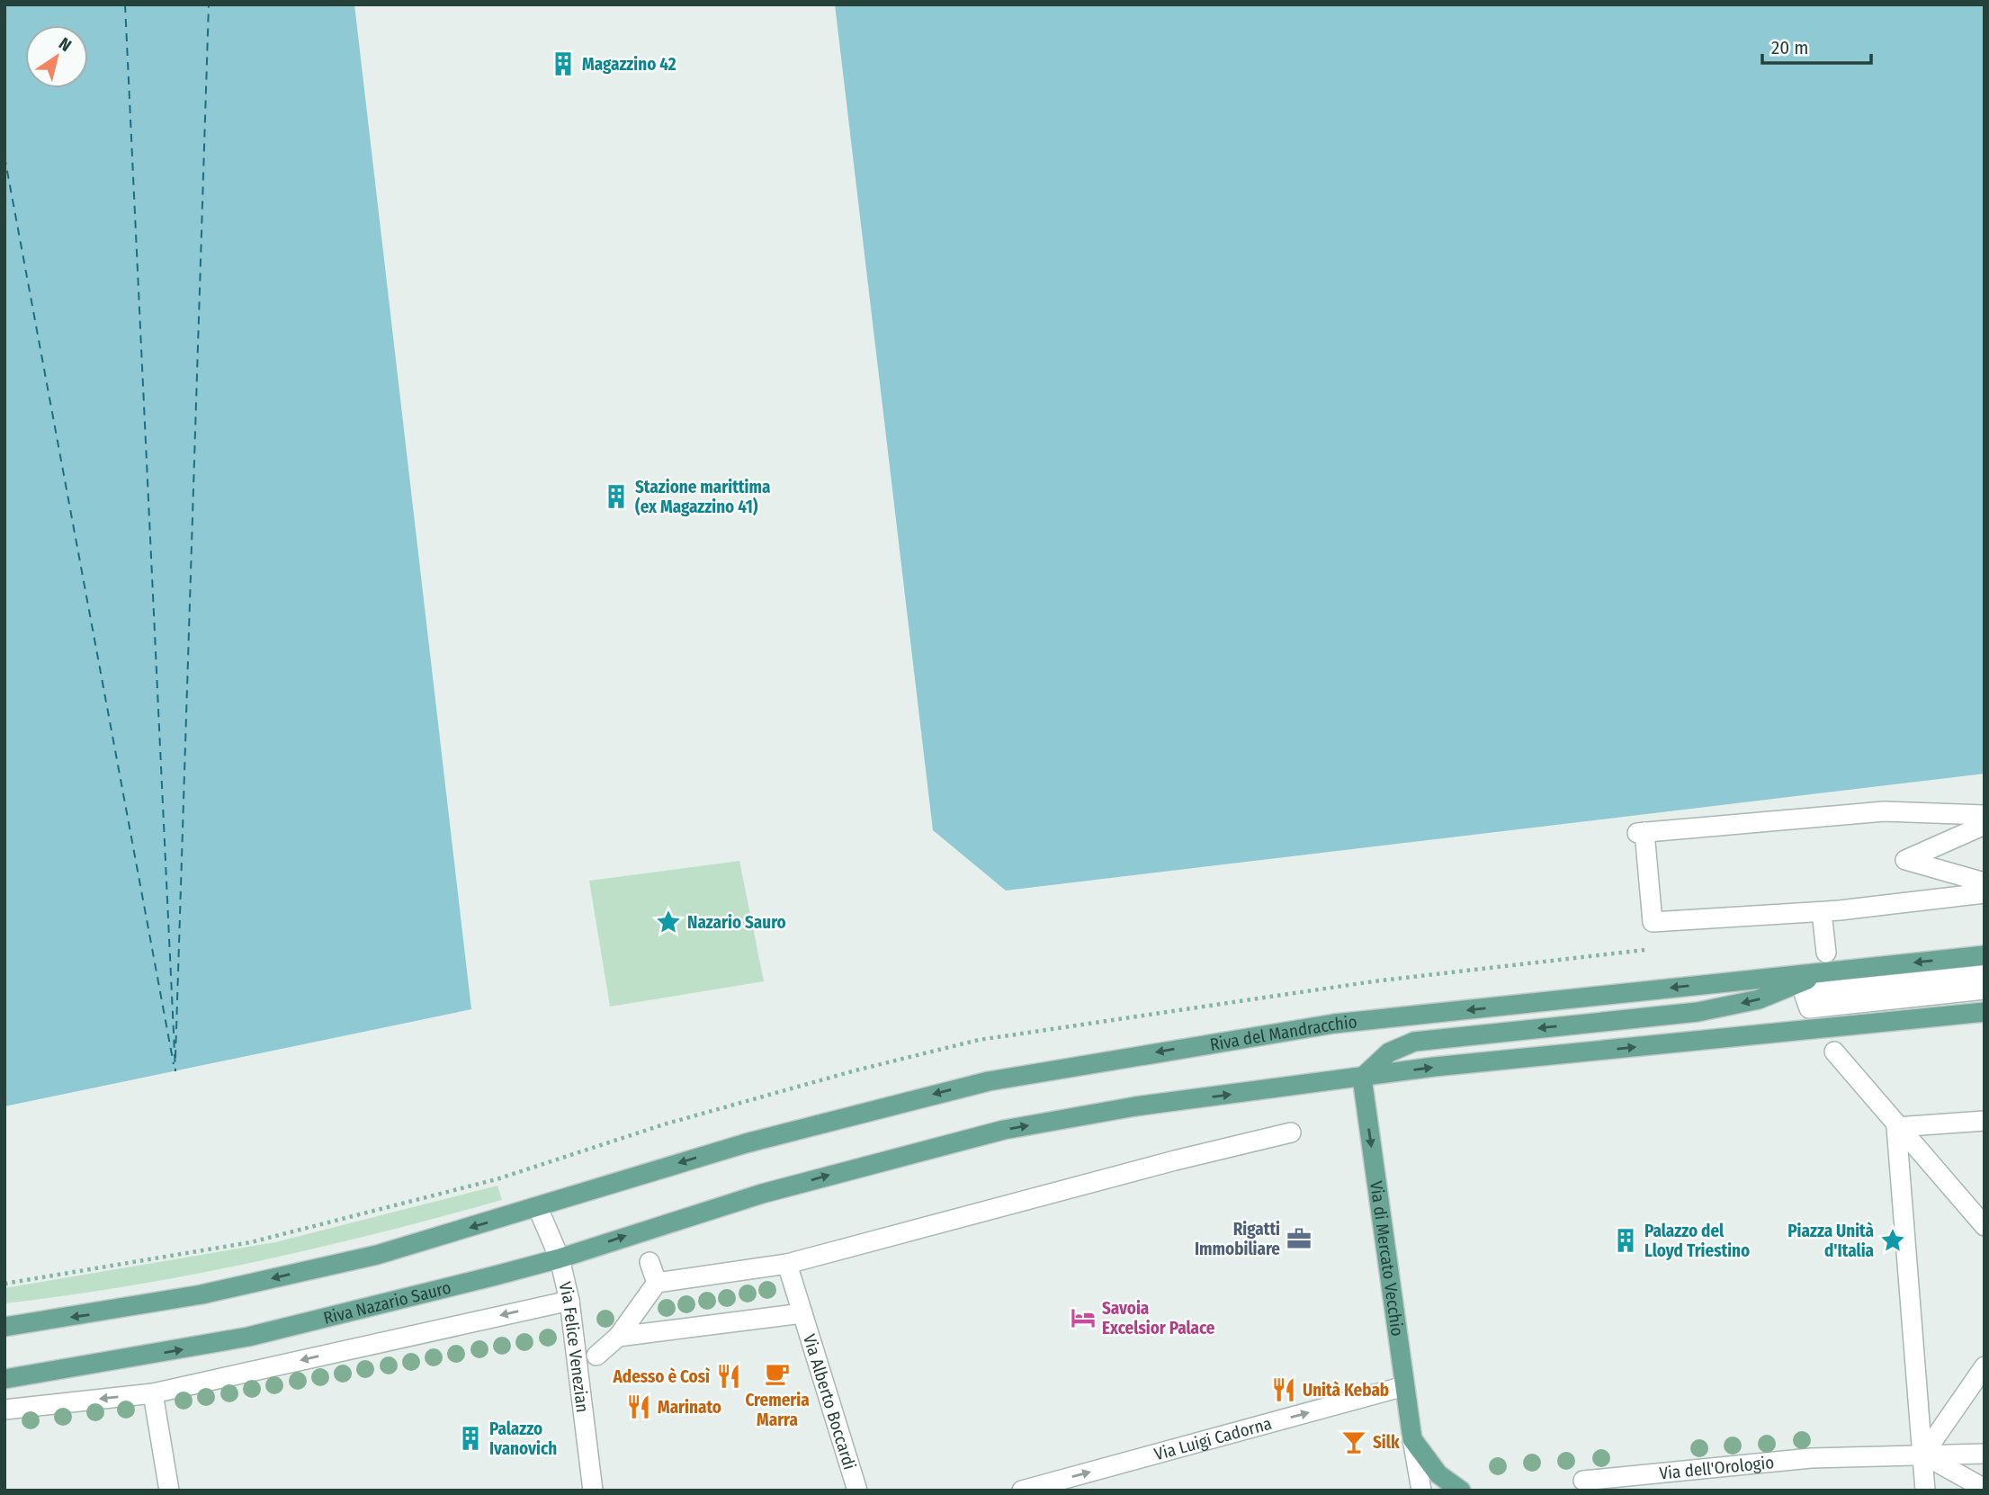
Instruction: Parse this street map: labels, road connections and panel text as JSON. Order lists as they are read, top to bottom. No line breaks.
{"streets":{"main road":["Riva del Mandracchio","Via di Mercato Vecchio","Riva Nazario Sauro"],"street":["Via Felice Venezian","Via Alberto Boccardi","Via Luigi Cadorna","Via dell'Orologio"]},"crossings":[["Riva del Mandracchio","Via Felice Venezian"],["Via di Mercato Vecchio","Riva Nazario Sauro"],["Via di Mercato Vecchio","Via Luigi Cadorna"],["Riva Nazario Sauro","Via Felice Venezian"]],"one_way":["Via di Mercato Vecchio","Via Luigi Cadorna"],"places":{"building":["Magazzino 42","Stazione marittima (ex Magazzino 41)","Palazzo del Lloyd Triestino","Palazzo Ivanovich"],"place":["Nazario Sauro","Piazza Unità d'Italia"],"office":["Rigatti Immobiliare"],"hotel":["Savoia Excelsior Palace"],"cafe":["Cremeria Marra"],"restaurant":["Adesso è Così","Unità Kebab","Marinato"],"bar":["Silk"]},"scale_bar":"20 m","north":"top right"}
